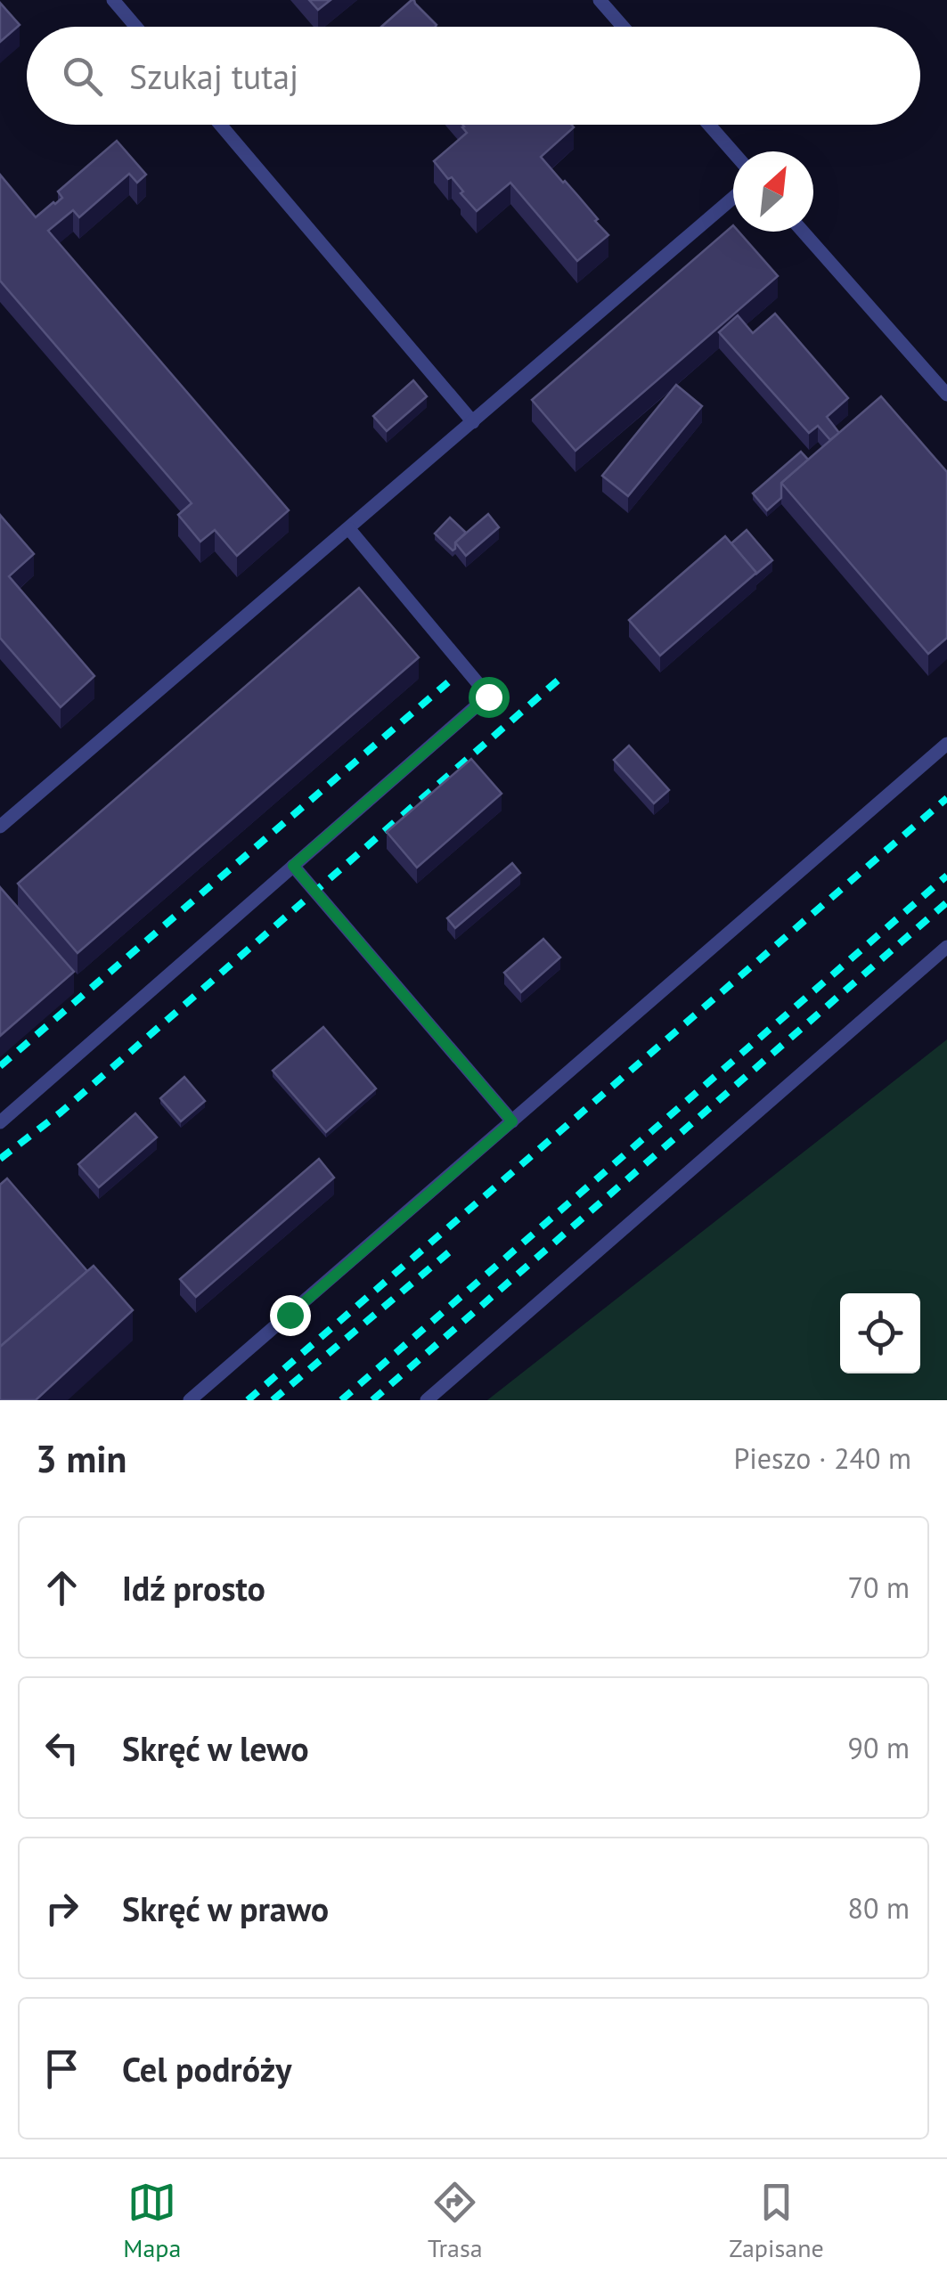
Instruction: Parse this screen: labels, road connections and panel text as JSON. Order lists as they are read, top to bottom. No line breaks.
{"north":"top right","page":{"search":"Szukaj tutaj","heading":["3 min","Pieszo · 240 m"],"list":[["Idź prosto","70 m"],["Skręć w lewo","90 m"],["Skręć w prawo","80 m"],"Cel podróży"],"nav":["Mapa","Trasa","Zapisane"]}}
